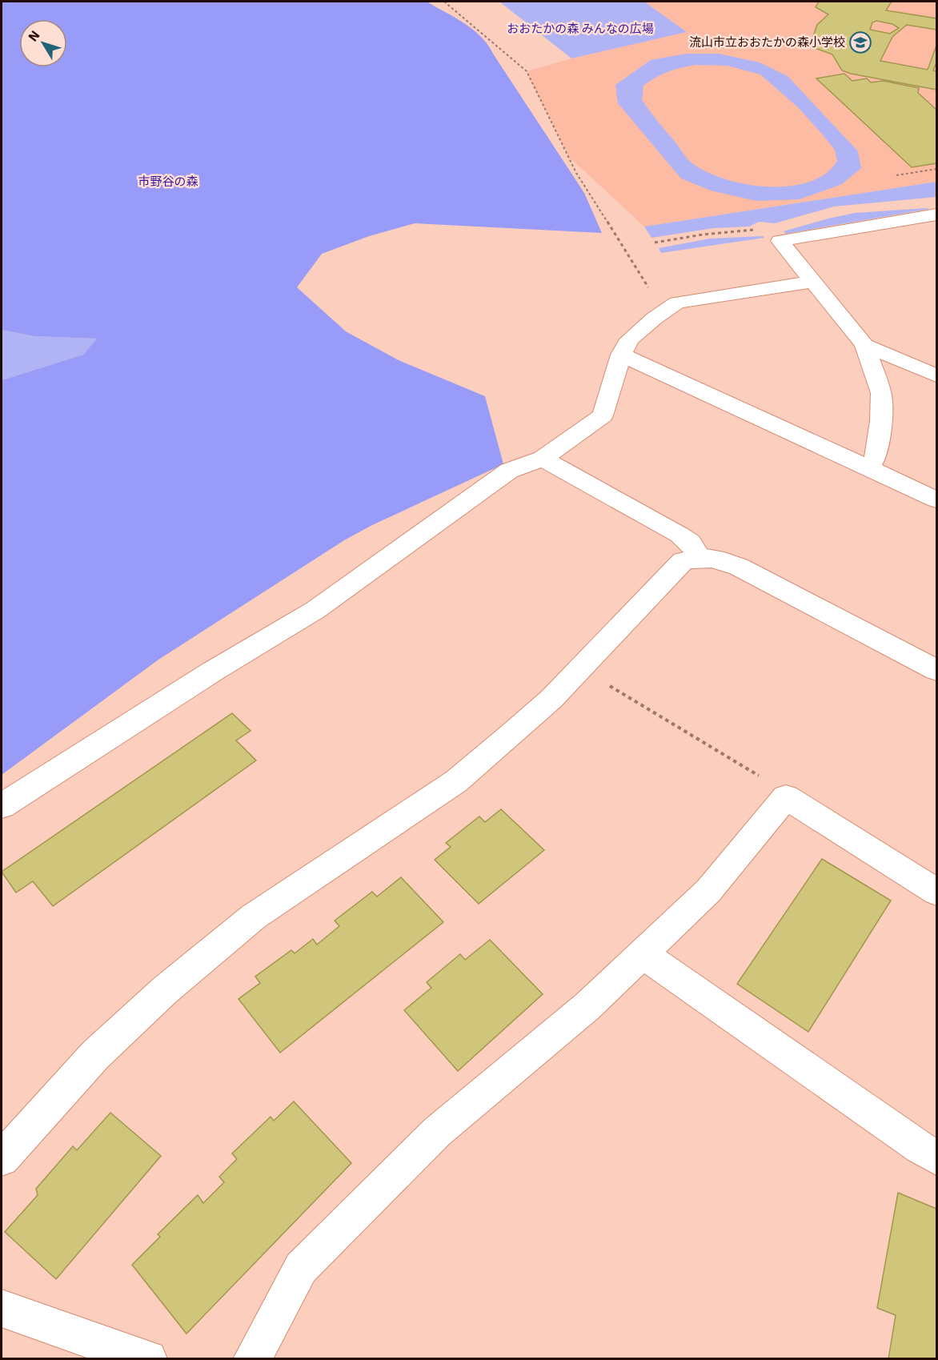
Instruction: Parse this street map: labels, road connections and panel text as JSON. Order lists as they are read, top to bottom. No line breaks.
{"parks":["おおたかの森 みんなの広場","市野谷の森"],"places":{"school or university":["流山市立おおたかの森小学校"]},"north":"top left"}
